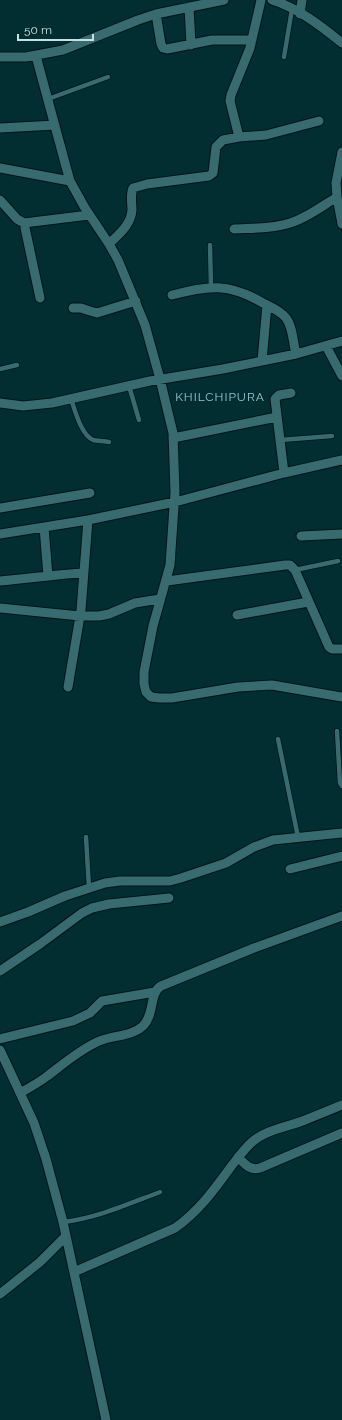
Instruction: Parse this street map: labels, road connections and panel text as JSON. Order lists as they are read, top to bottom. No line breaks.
{"districts":["KHILCHIPURA"],"scale_bar":"50 m"}
